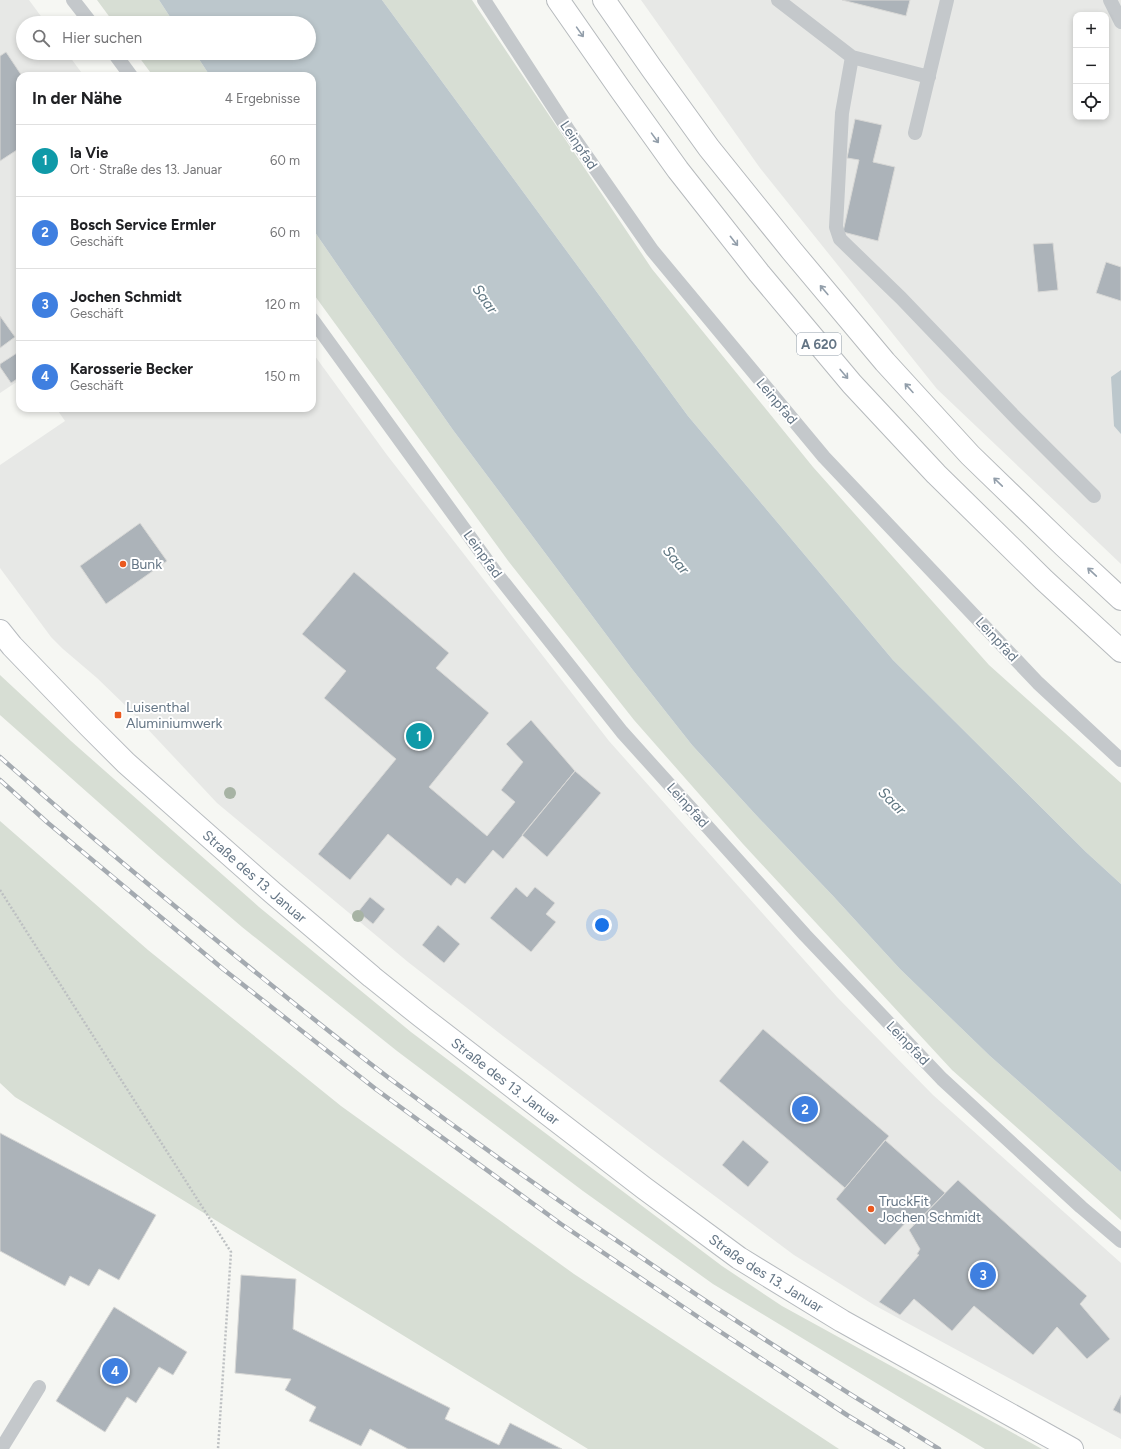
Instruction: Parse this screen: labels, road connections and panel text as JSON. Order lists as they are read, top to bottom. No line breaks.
{"streets":{"main road":["A 620","Straße des 13. Januar"],"lane":["Leinpfad"]},"water":["Saar"],"places":{"other":["Bunk","TruckFit Jochen Schmidt"],"transit":["Luisenthal Aluminiumwerk"]},"page":{"map_buttons":["+","−"],"search":"Hier suchen","heading":["In der Nähe","4 Ergebnisse"],"list":[{"mark":"1","name":"la Vie","note":"Ort · Straße des 13. Januar","value":"60 m"},{"mark":"2","name":"Bosch Service Ermler","note":"Geschäft","value":"60 m"},{"mark":"3","name":"Jochen Schmidt","note":"Geschäft","value":"120 m"},{"mark":"4","name":"Karosserie Becker","note":"Geschäft","value":"150 m"}],"pins":["1","2","3","4"]}}
